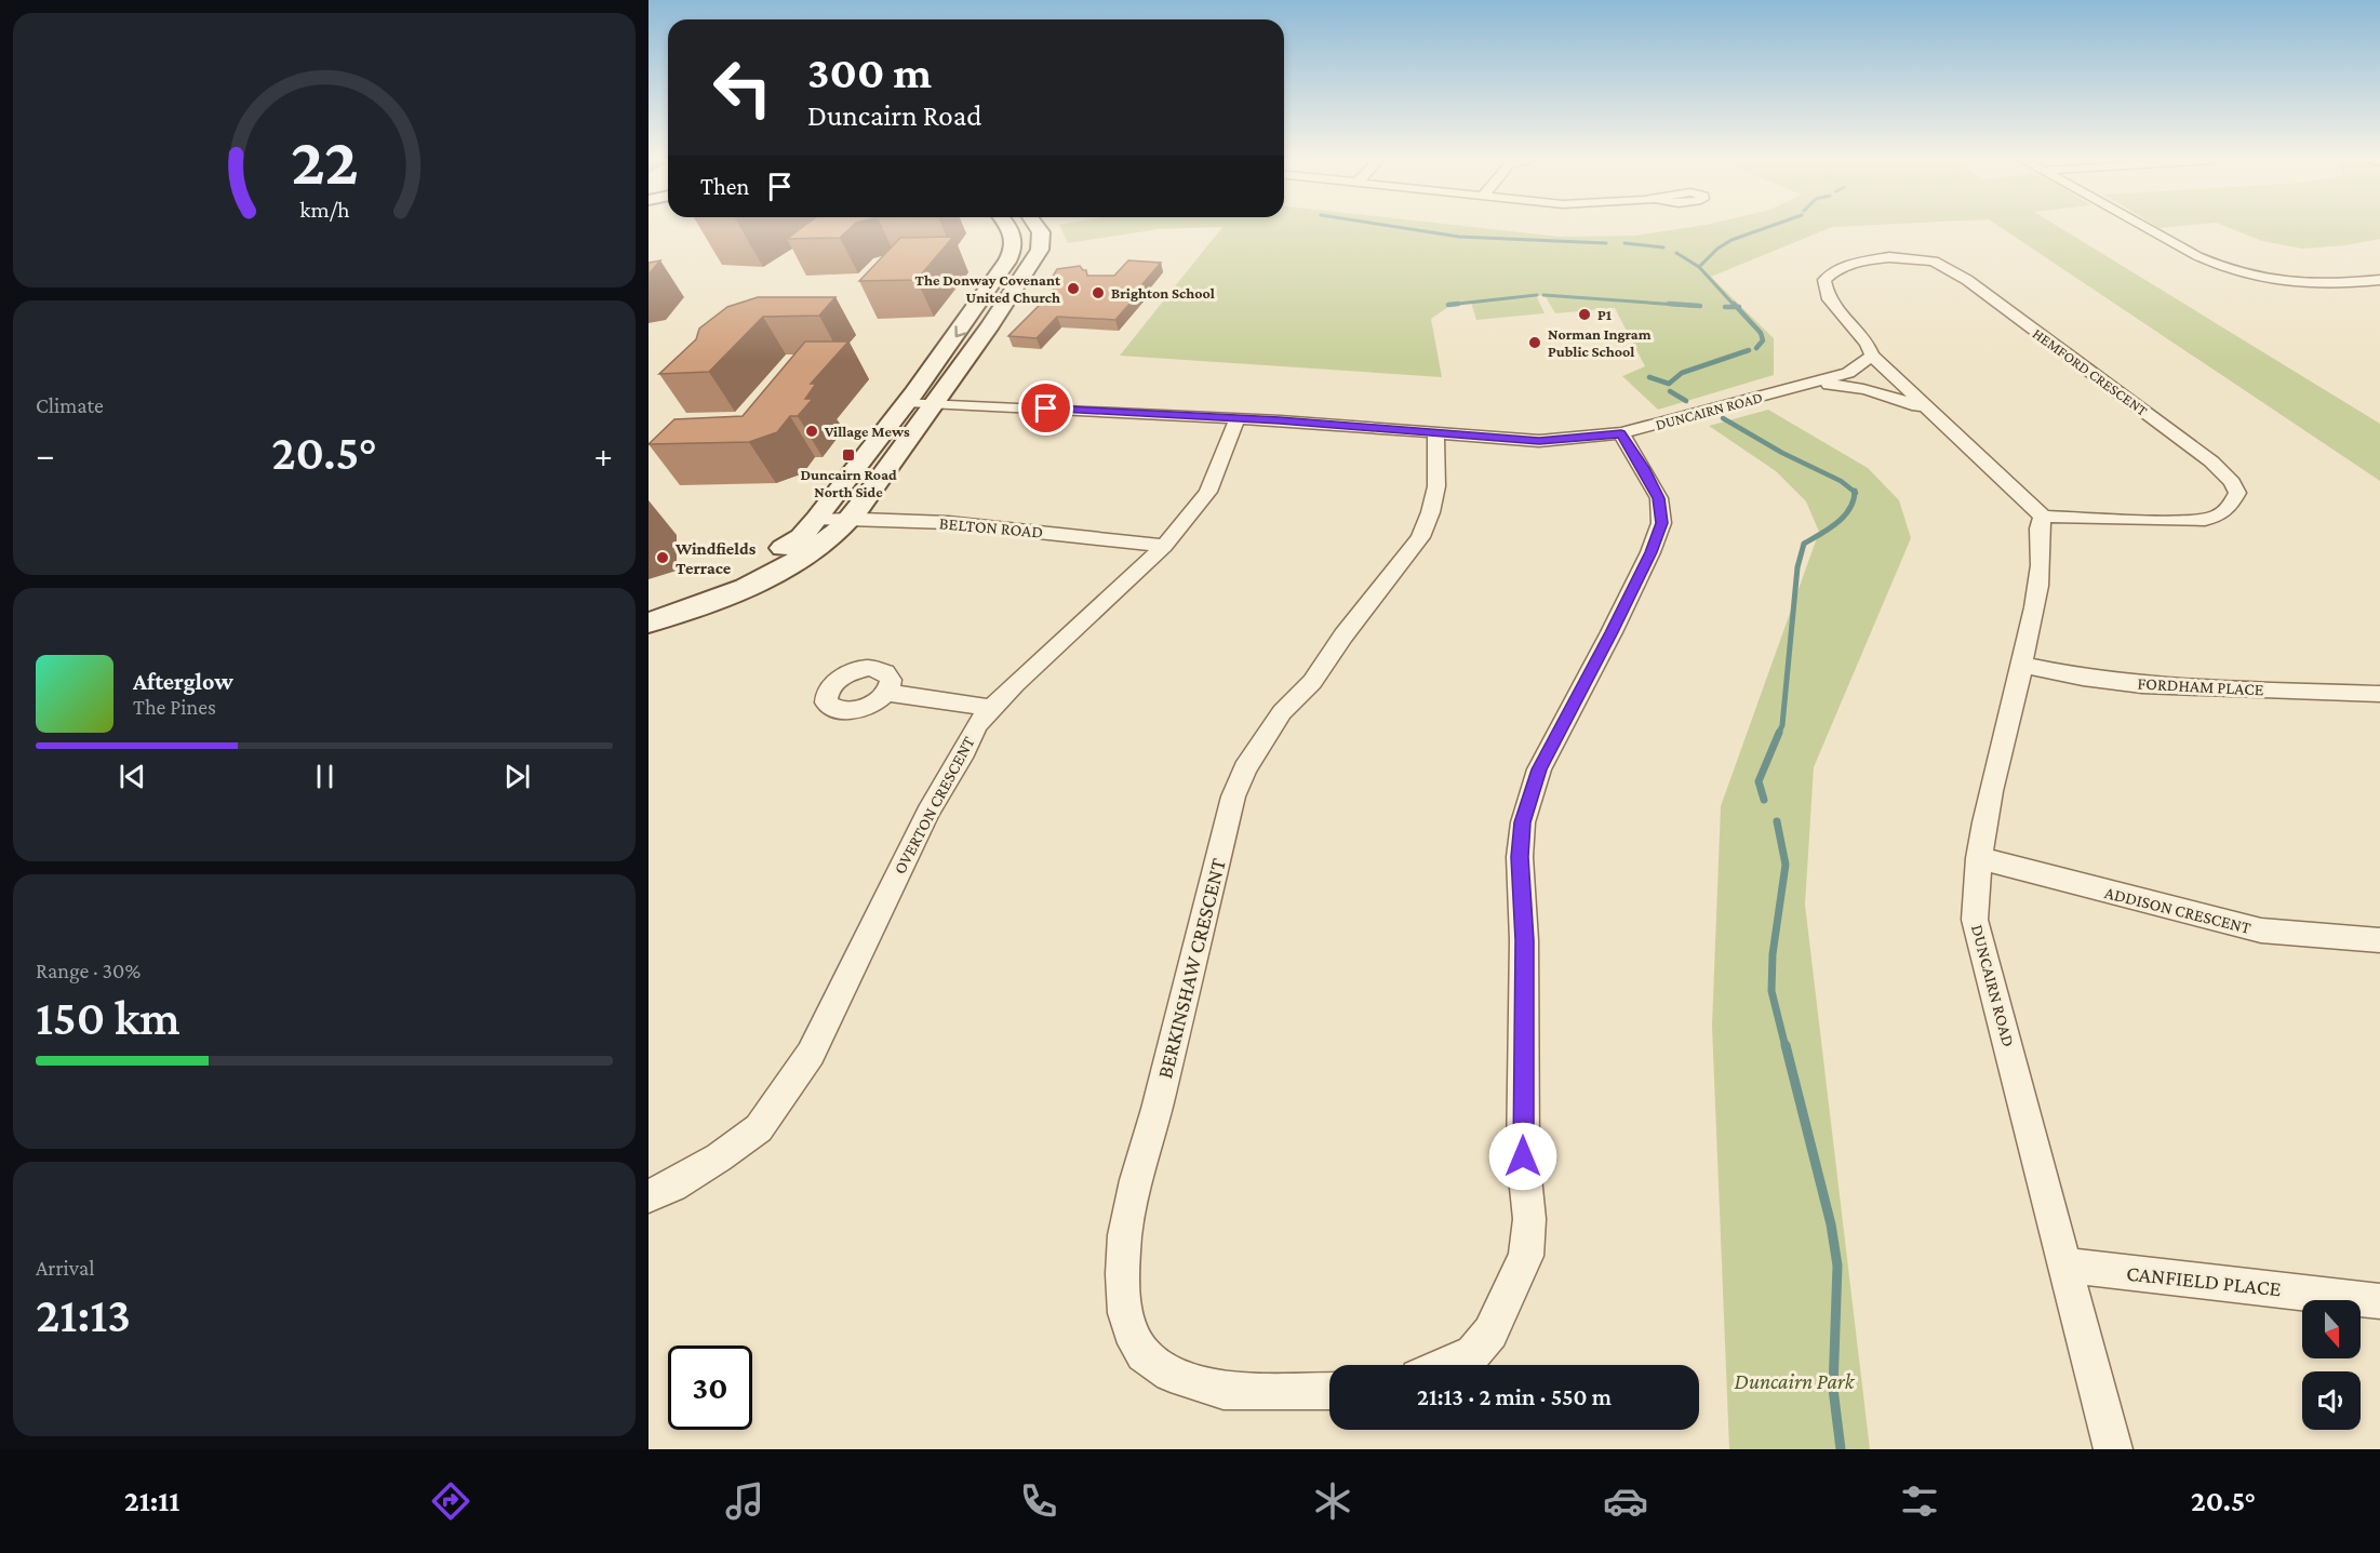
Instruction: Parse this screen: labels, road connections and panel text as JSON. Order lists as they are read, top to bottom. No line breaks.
{"streets":{"street":["HEMFORD CRESCENT","DUNCAIRN ROAD","BELTON ROAD","FORDHAM PLACE","OVERTON CRESCENT","ADDISON CRESCENT","BERKINSHAW CRESCENT","CANFIELD PLACE"]},"crossings":[["HEMFORD CRESCENT","DUNCAIRN ROAD"],["DUNCAIRN ROAD","FORDHAM PLACE"],["DUNCAIRN ROAD","OVERTON CRESCENT"],["DUNCAIRN ROAD","ADDISON CRESCENT"],["DUNCAIRN ROAD","BERKINSHAW CRESCENT"],["DUNCAIRN ROAD","CANFIELD PLACE"],["BELTON ROAD","OVERTON CRESCENT"]],"parks":["Duncairn Park"],"places":{"other":["The Donway Covenant United Church","Brighton School","P1","Norman Ingram Public School","Village Mews","Windfields Terrace"],"transit":["Duncairn Road North Side"]},"north":"bottom","page":{"turn":["300 m","Duncairn Road"],"then":"Then","tile":["Climate",["Range · 30%","150 km"],["Arrival","21:13"]],"heat":["−","20.5°","+"],"song":["Afterglow","The Pines"],"limit":"30","trip":"21:13 · 2 min · 550 m","tabs":["21:11","20.5°"],"gauge":["22","km/h"]}}
